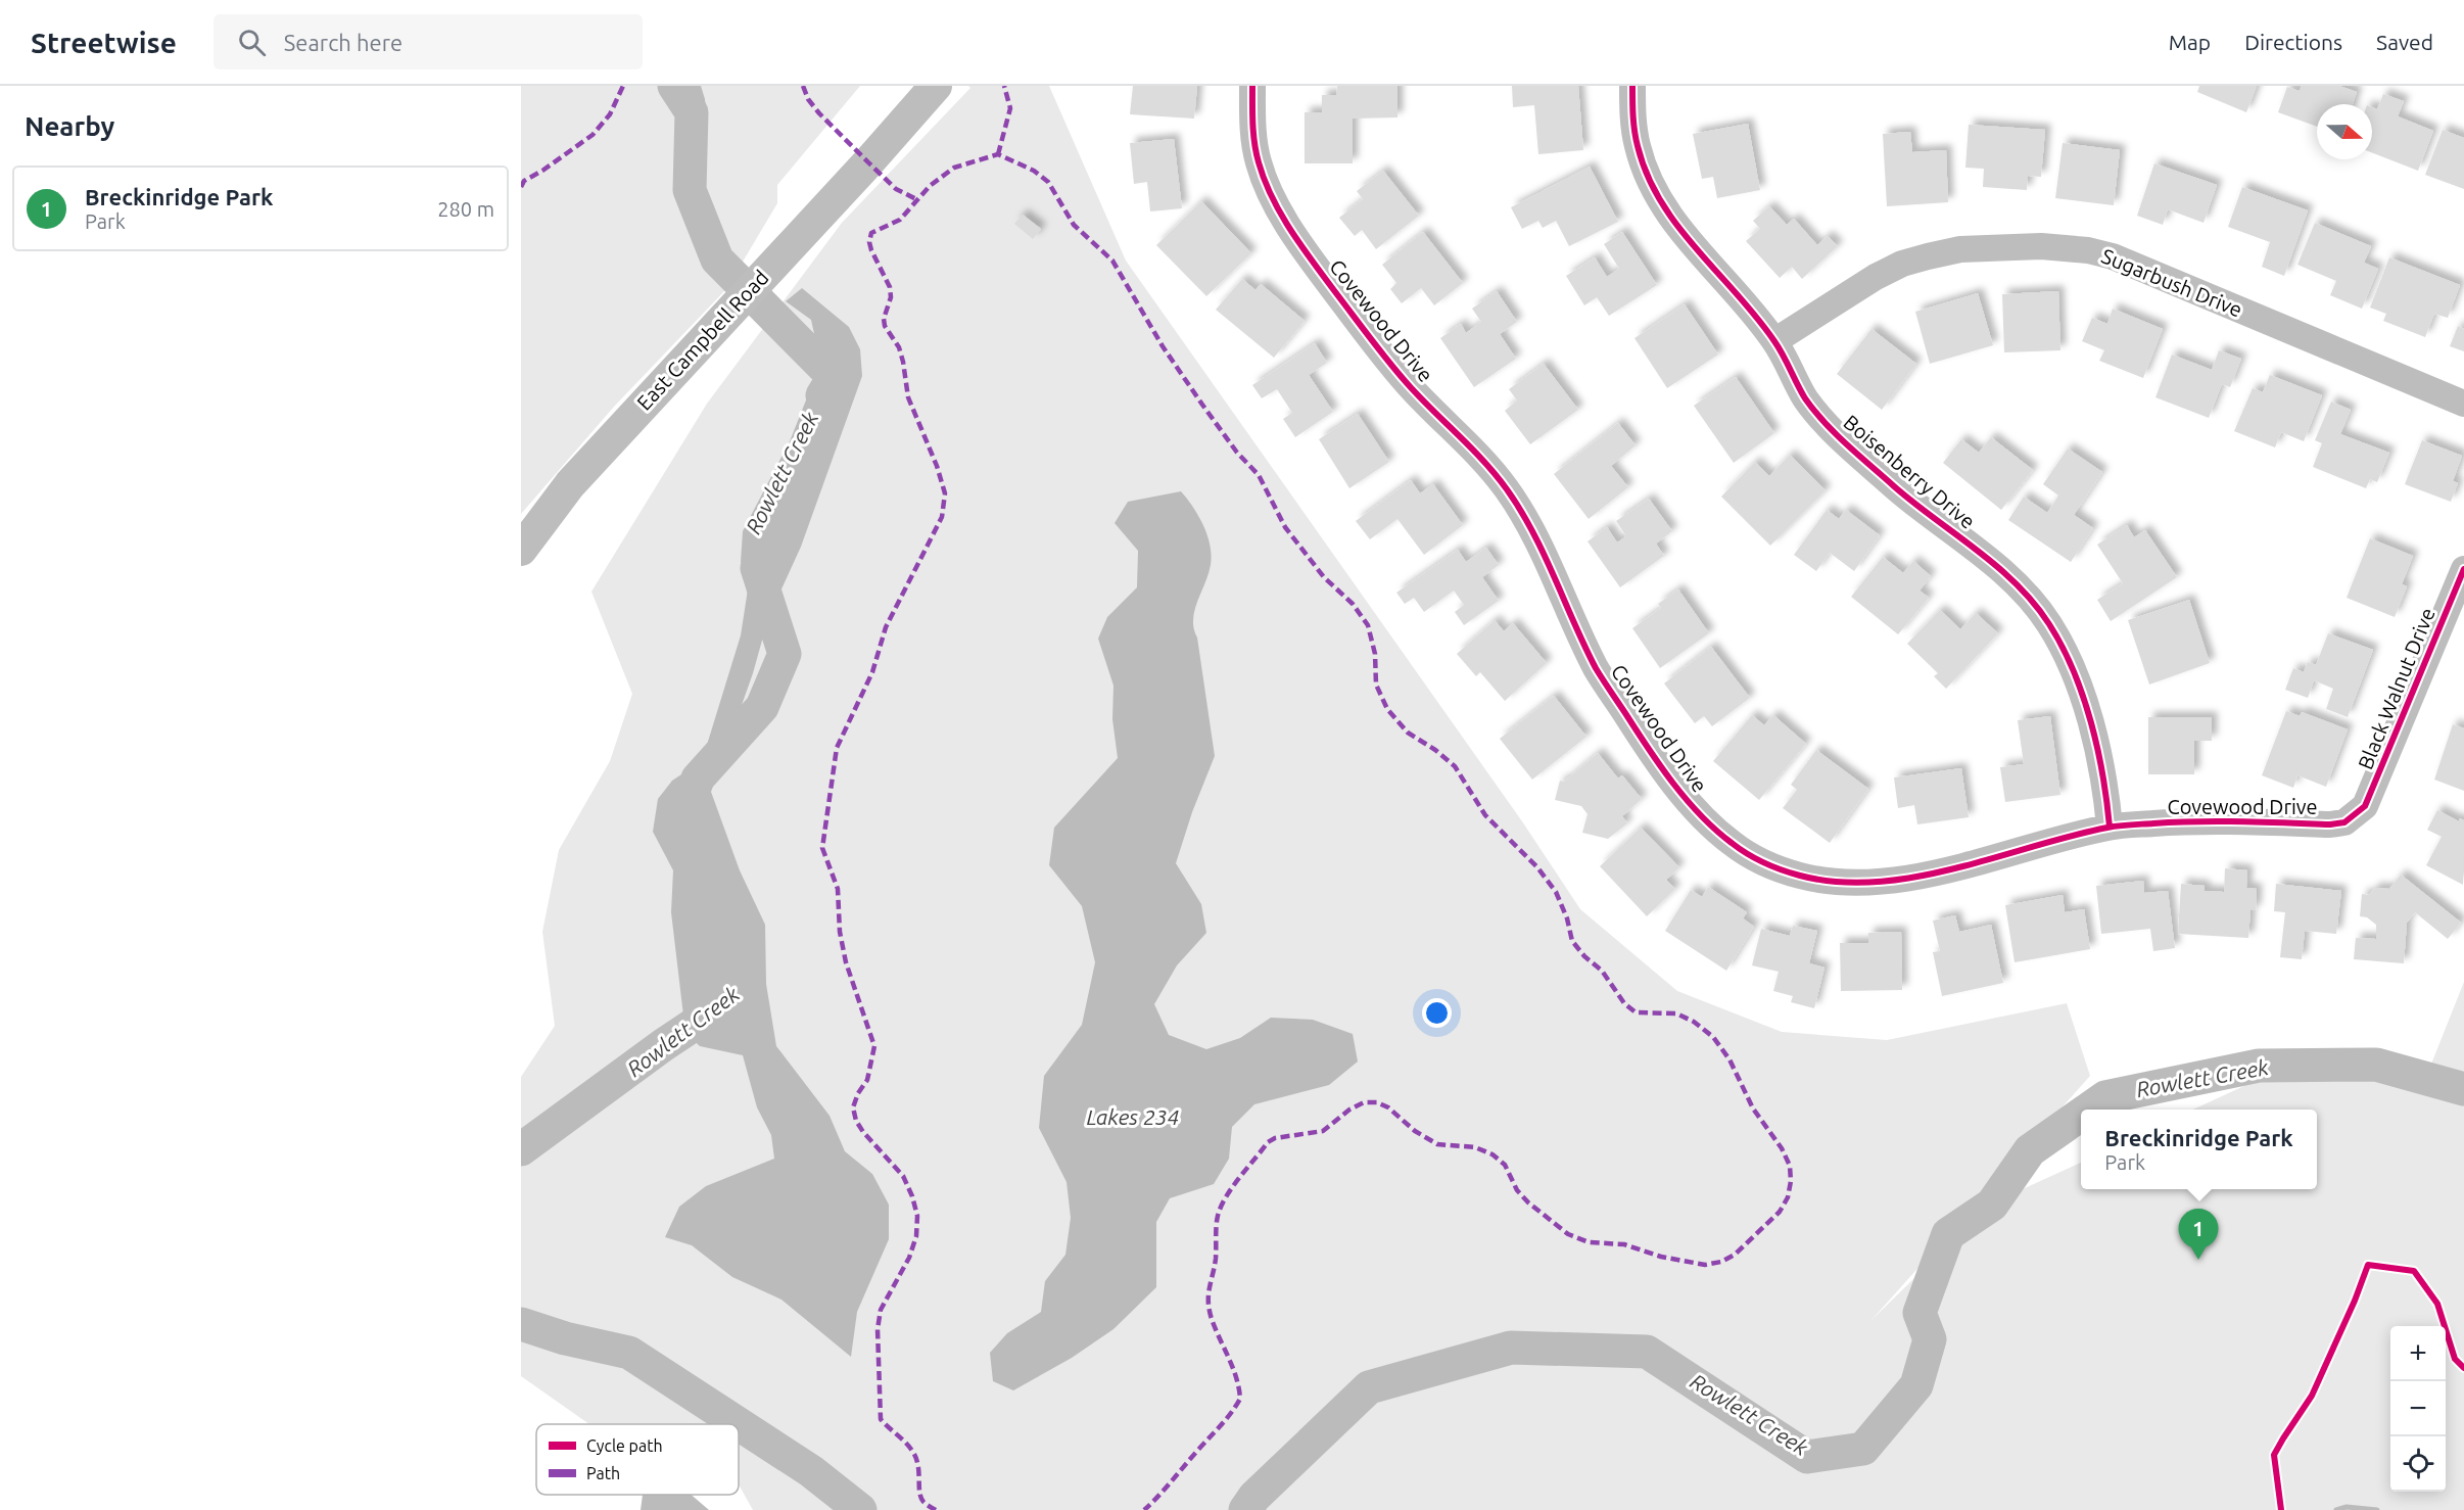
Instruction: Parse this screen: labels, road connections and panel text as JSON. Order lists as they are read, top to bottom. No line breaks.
{"streets":{"main road":["East Campbell Road"],"street":["Sugarbush Drive","Covewood Drive","Boisenberry Drive","Black Walnut Drive"]},"crossings":[["Sugarbush Drive","Boisenberry Drive"],["Covewood Drive","Boisenberry Drive"],["Covewood Drive","Black Walnut Drive"]],"water":["Rowlett Creek","Lakes 234"],"legend":["Cycle path","Path"],"north":"right","page":{"header":"Streetwise","search":"Search here","nav":["Map","Directions","Saved"],"heading":"Nearby","list":[{"mark":"1","name":"Breckinridge Park","note":"Park","value":"280 m"}],"popup":["Breckinridge Park","Park"],"pins":"1","map_buttons":["+","−"]}}
